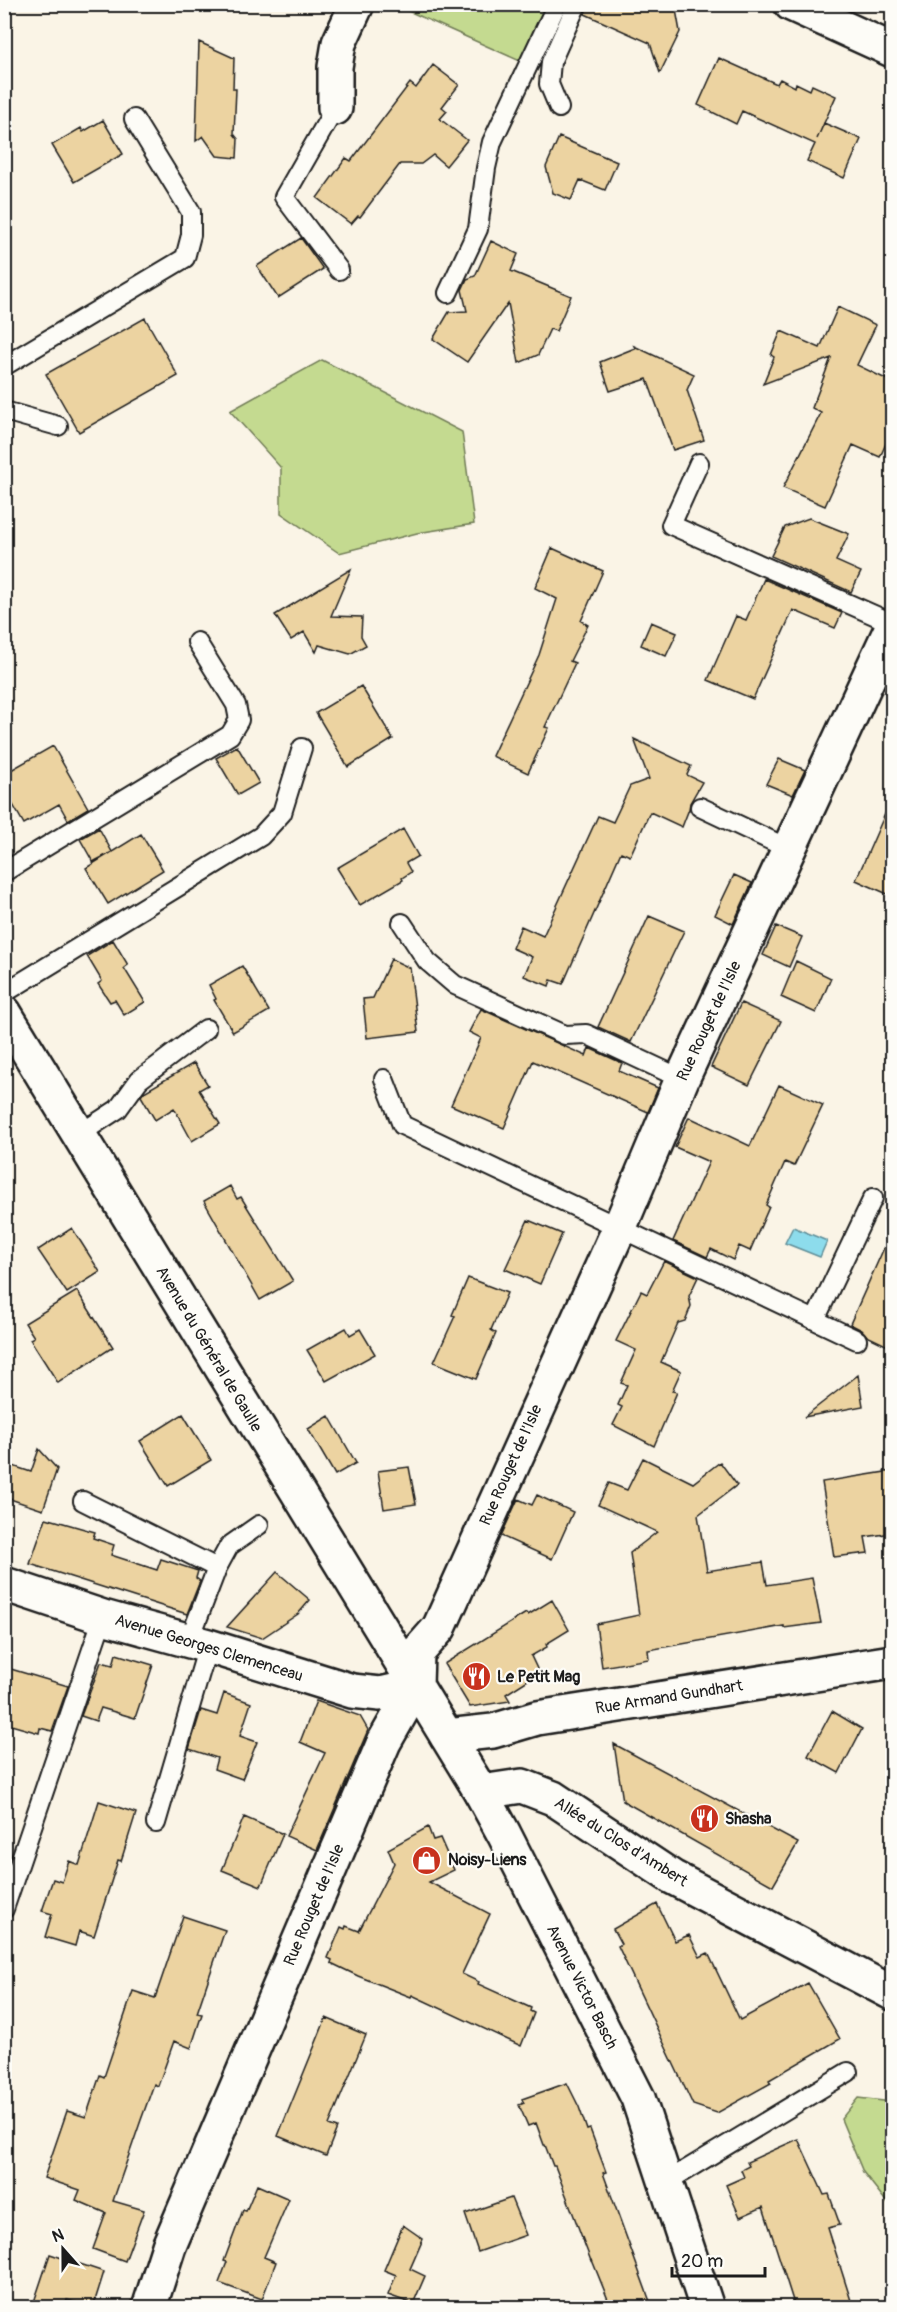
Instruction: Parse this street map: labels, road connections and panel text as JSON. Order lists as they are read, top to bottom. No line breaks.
{"streets":{"street":["Rue Rouget de l'Isle","Avenue du Général de Gaulle","Avenue Georges Clemenceau","Rue Armand Gundhart","Allée du Clos d'Ambert","Avenue Victor Basch"]},"crossings":[["Rue Rouget de l'Isle","Avenue du Général de Gaulle"],["Rue Rouget de l'Isle","Avenue Georges Clemenceau"],["Rue Rouget de l'Isle","Avenue Victor Basch"],["Avenue du Général de Gaulle","Avenue Georges Clemenceau"],["Avenue du Général de Gaulle","Avenue Victor Basch"],["Avenue Georges Clemenceau","Avenue Victor Basch"],["Rue Armand Gundhart","Avenue Victor Basch"],["Allée du Clos d'Ambert","Avenue Victor Basch"]],"places":{"restaurant":["Le Petit Mag","Shasha"],"shop":["Noisy-Liens"]},"scale_bar":"20 m","north":"top"}
